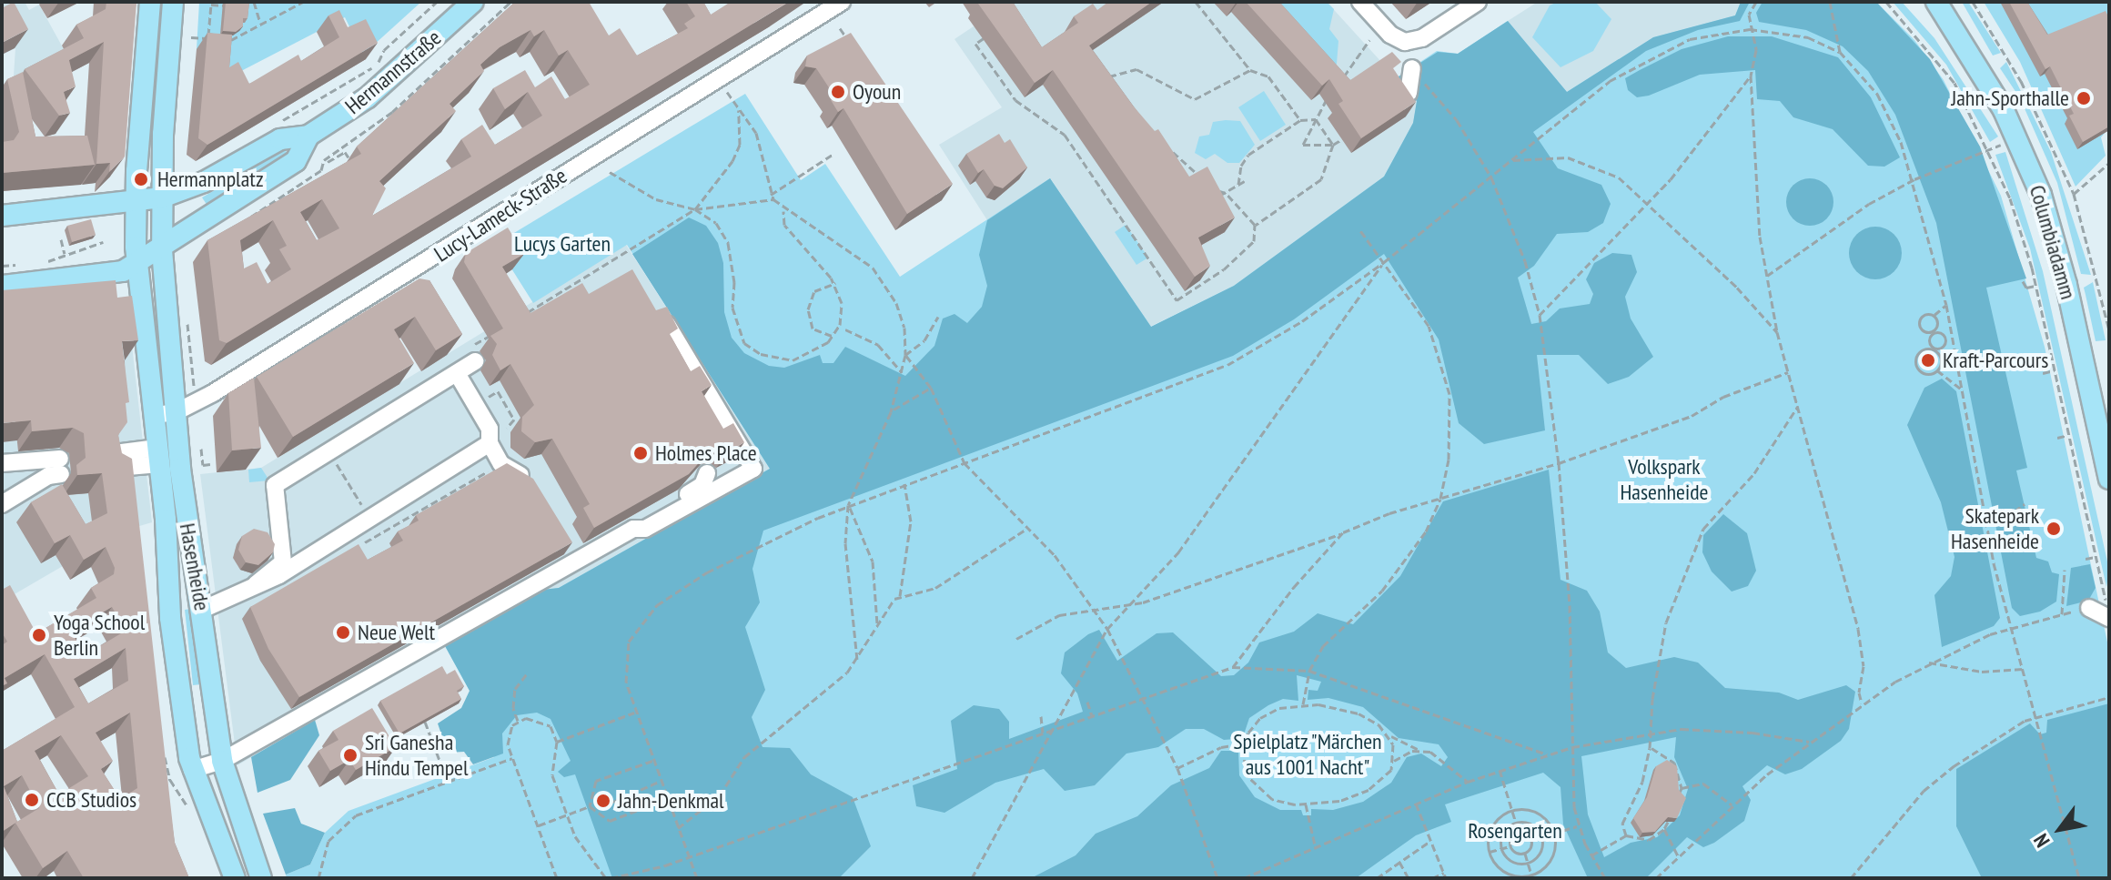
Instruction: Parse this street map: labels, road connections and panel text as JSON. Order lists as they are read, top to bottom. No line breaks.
{"streets":{"main road":["Hermannstraße","Columbiadamm","Hasenheide"],"street":["Lucy-Lameck-Straße"]},"crossings":[["Hermannstraße","Hasenheide"],["Lucy-Lameck-Straße","Hasenheide"]],"parks":["Lucys Garten","Volkspark Hasenheide","Spielplatz \"Märchen aus 1001 Nacht\"","Rosengarten"],"places":["Oyoun","Jahn-Sporthalle","Hermannplatz","Kraft-Parcours","Holmes Place","Skatepark Hasenheide","Neue Welt","Yoga School Berlin","Sri Ganesha Hindu Tempel","CCB Studios","Jahn-Denkmal"],"north":"bottom left"}
